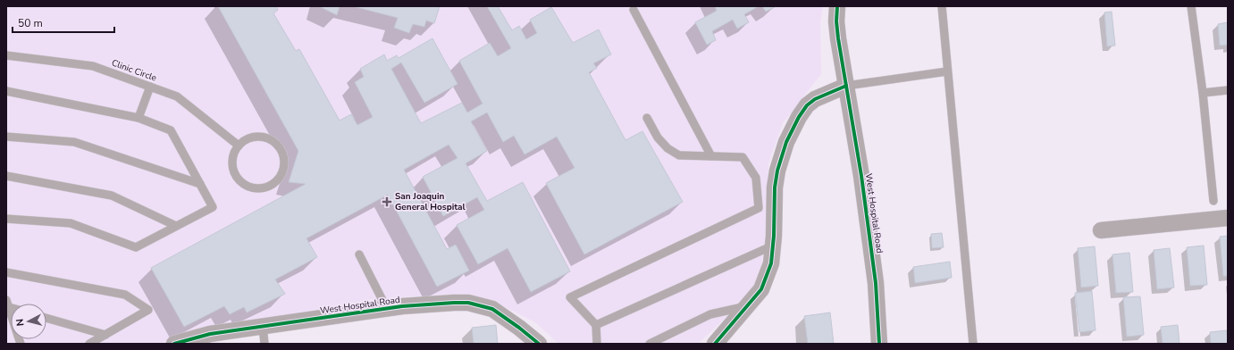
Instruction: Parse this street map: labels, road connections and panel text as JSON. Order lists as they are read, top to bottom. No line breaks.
{"streets":{"street":["West Hospital Road"],"lane":["Clinic Circle"]},"places":{"health":["San Joaquin General Hospital"]},"scale_bar":"50 m","north":"left"}
